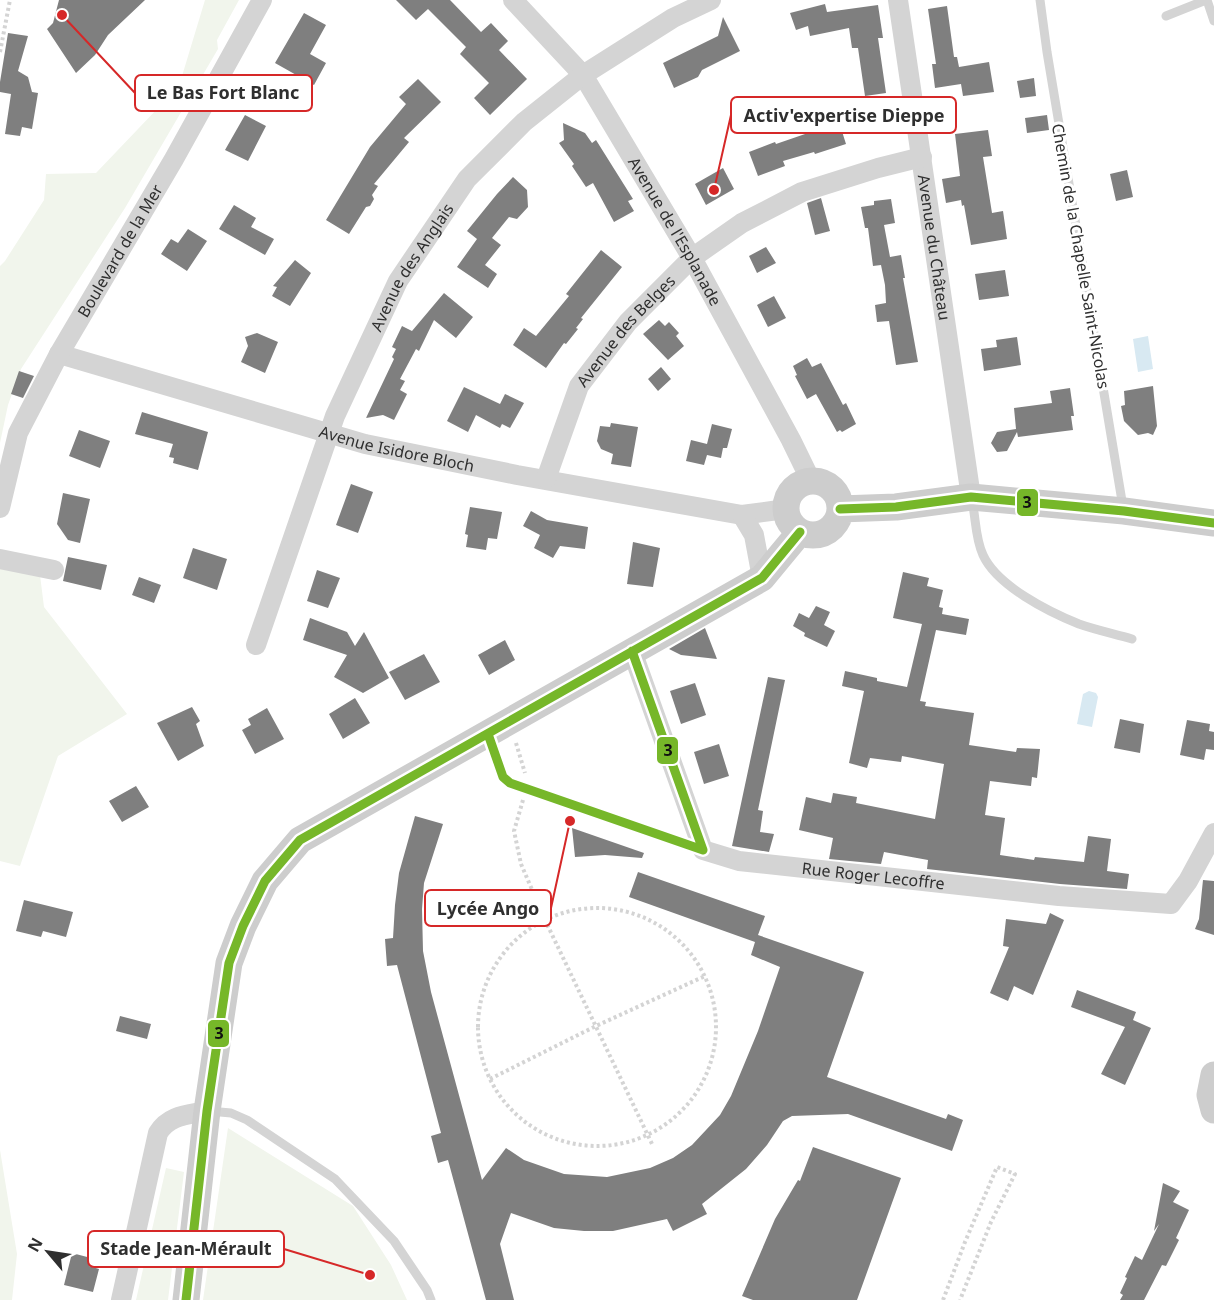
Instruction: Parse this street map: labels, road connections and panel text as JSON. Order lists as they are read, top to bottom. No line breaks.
{"streets":{"street":["Avenue de l'Esplanade","Avenue du Château","Boulevard de la Mer","Avenue des Anglais","Avenue des Belges","Avenue Isidore Bloch","Rue Roger Lecoffre"],"lane":["Chemin de la Chapelle Saint-Nicolas"]},"crossings":[["Avenue de l'Esplanade","Avenue des Anglais"],["Avenue de l'Esplanade","Avenue des Belges"],["Avenue de l'Esplanade","Avenue Isidore Bloch"],["Avenue du Château","Avenue des Belges"],["Boulevard de la Mer","Avenue Isidore Bloch"],["Avenue des Anglais","Avenue Isidore Bloch"],["Avenue des Belges","Avenue Isidore Bloch"]],"places":["Le Bas Fort Blanc","Activ'expertise Dieppe","Lycée Ango","Stade Jean-Mérault"],"lines":["transit line 3"],"north":"top left"}
